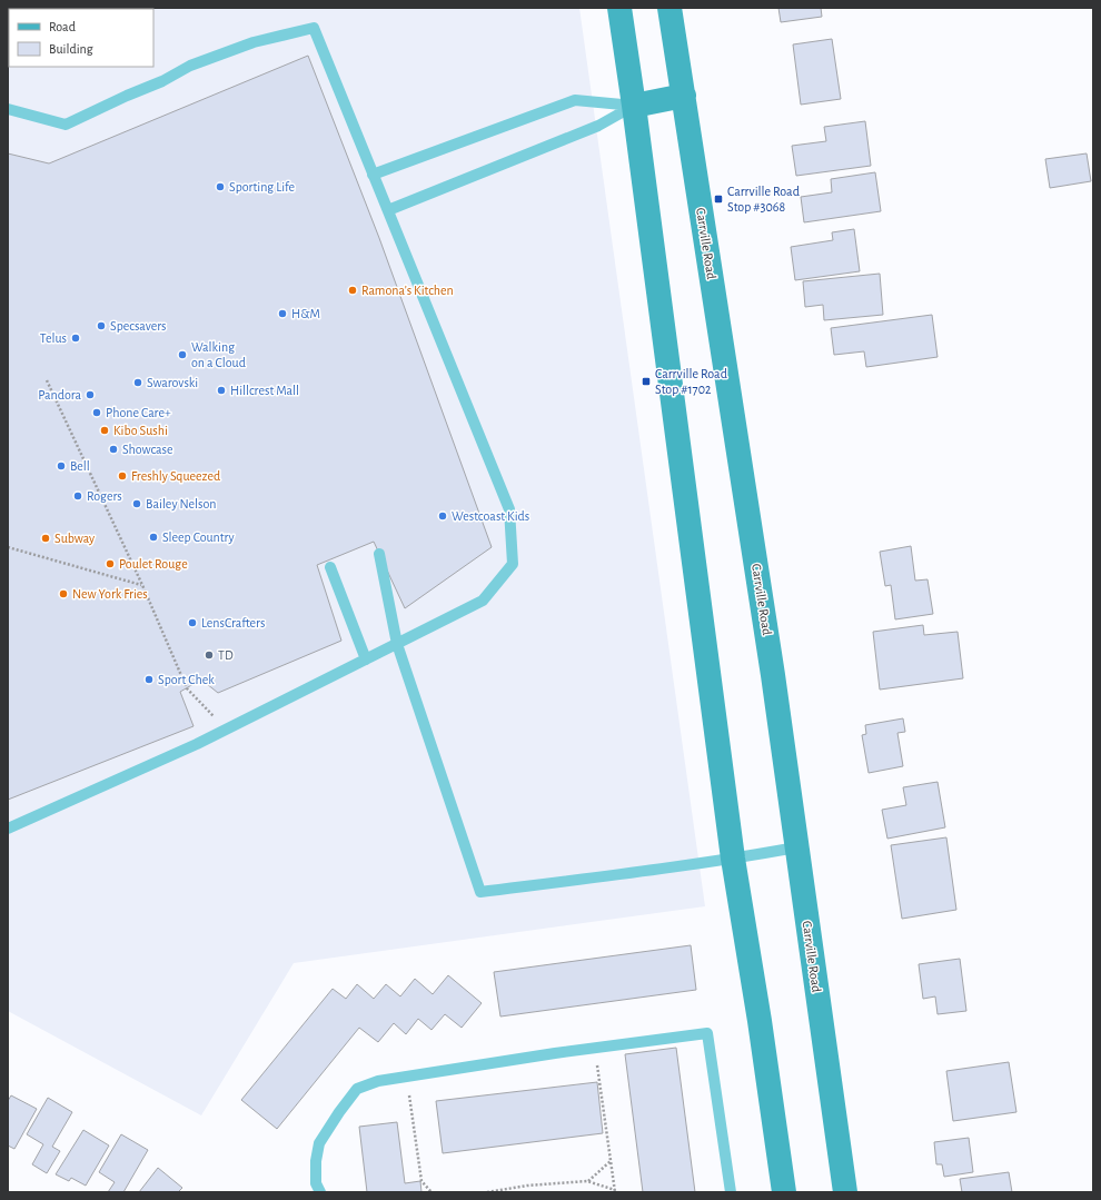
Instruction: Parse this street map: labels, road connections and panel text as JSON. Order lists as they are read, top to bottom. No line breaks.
{"streets":{"main road":["Carrville Road"]},"places":{"other":["Sporting Life","Ramona’s Kitchen","H&M","Specsavers","Telus","Walking on a Cloud","Swarovski","Hillcrest Mall","Pandora","Phone Care+","Kibo Sushi","Showcase","Bell","Freshly Squeezed","Rogers","Bailey Nelson","Westcoast Kids","Sleep Country","Subway","Poulet Rouge","New York Fries","LensCrafters","TD","Sport Chek"],"transit":["Carrville Road Stop #3068","Carrville Road Stop #1702"]},"legend":["Road","Building"]}
